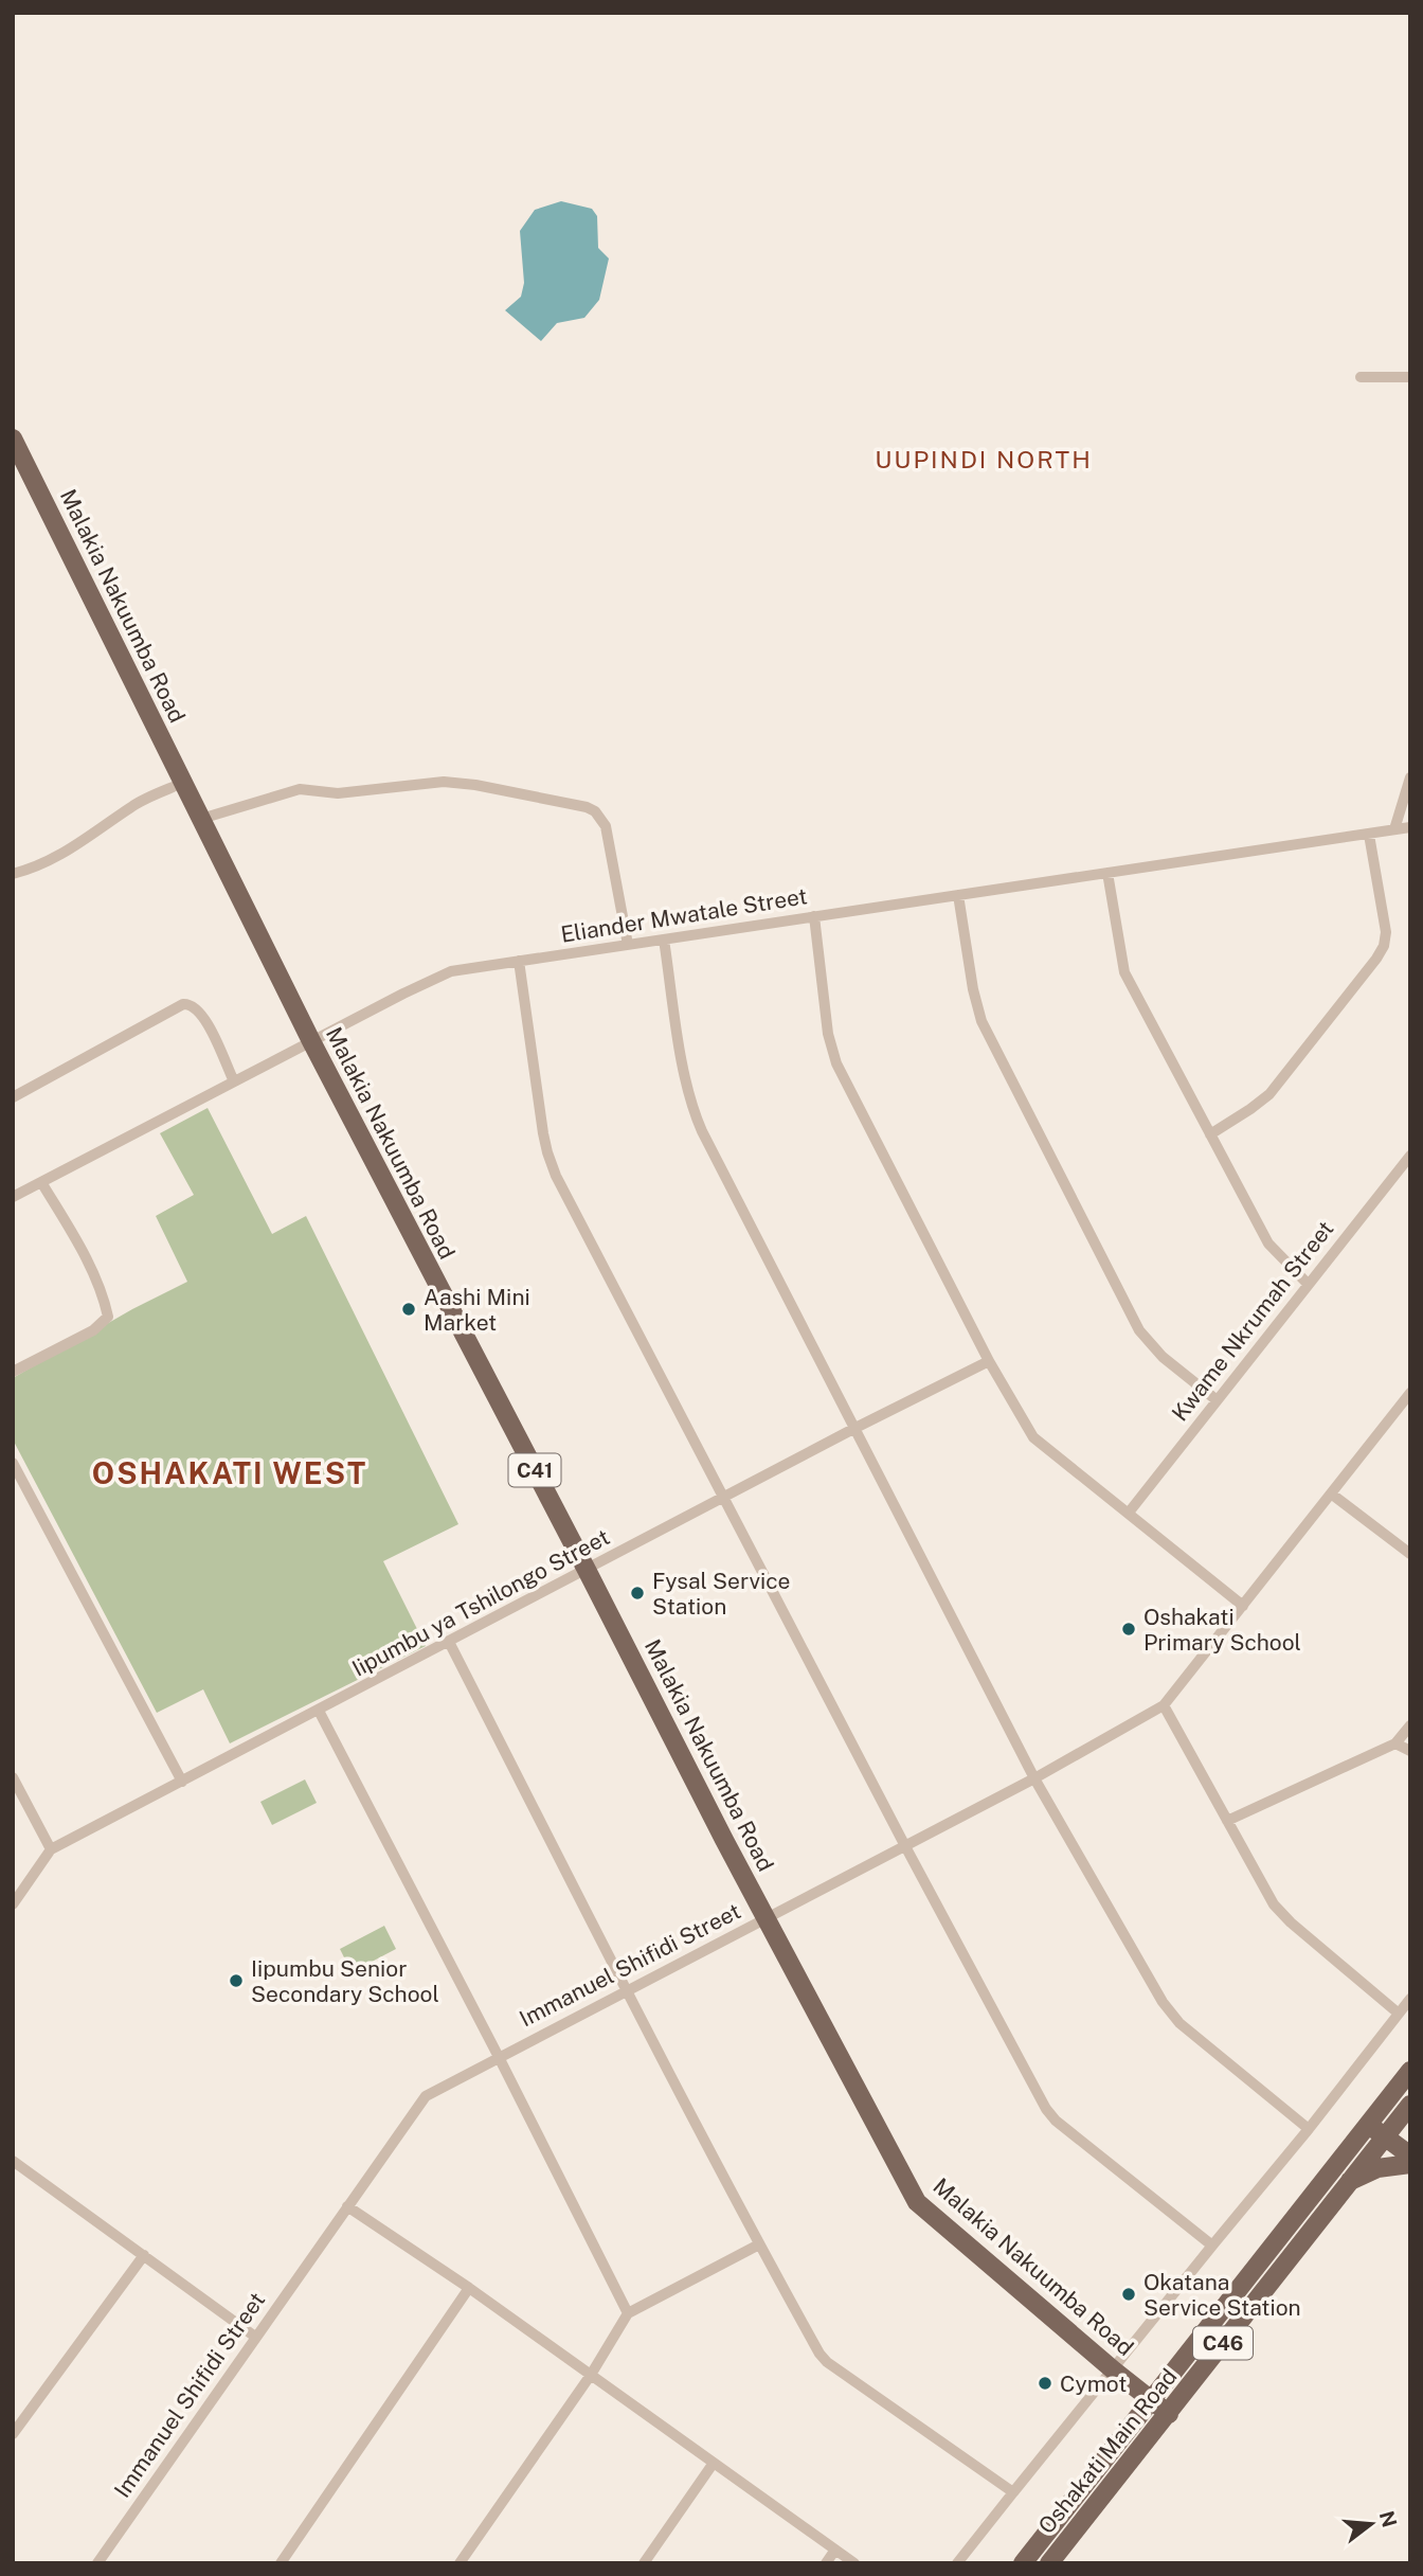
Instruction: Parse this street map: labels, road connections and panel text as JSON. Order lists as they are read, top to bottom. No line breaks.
{"streets":{"main road":["Malakia Nakuumba Road","C41","C46","Oshakati Main Road"],"street":["Eliander Mwatale Street","Kwame Nkrumah Street","Iipumbu ya Tshilongo Street","Immanuel Shifidi Street"]},"crossings":[["Malakia Nakuumba Road","Eliander Mwatale Street"],["Malakia Nakuumba Road","Iipumbu ya Tshilongo Street"],["Malakia Nakuumba Road","Immanuel Shifidi Street"],["Malakia Nakuumba Road","Oshakati Main Road"],["C46","Oshakati Main Road"]],"districts":["UUPINDI NORTH","OSHAKATI WEST"],"places":["Aashi Mini Market","Fysal Service Station","Oshakati Primary School","Iipumbu Senior Secondary School","Okatana Service Station","Cymot"],"north":"right"}
